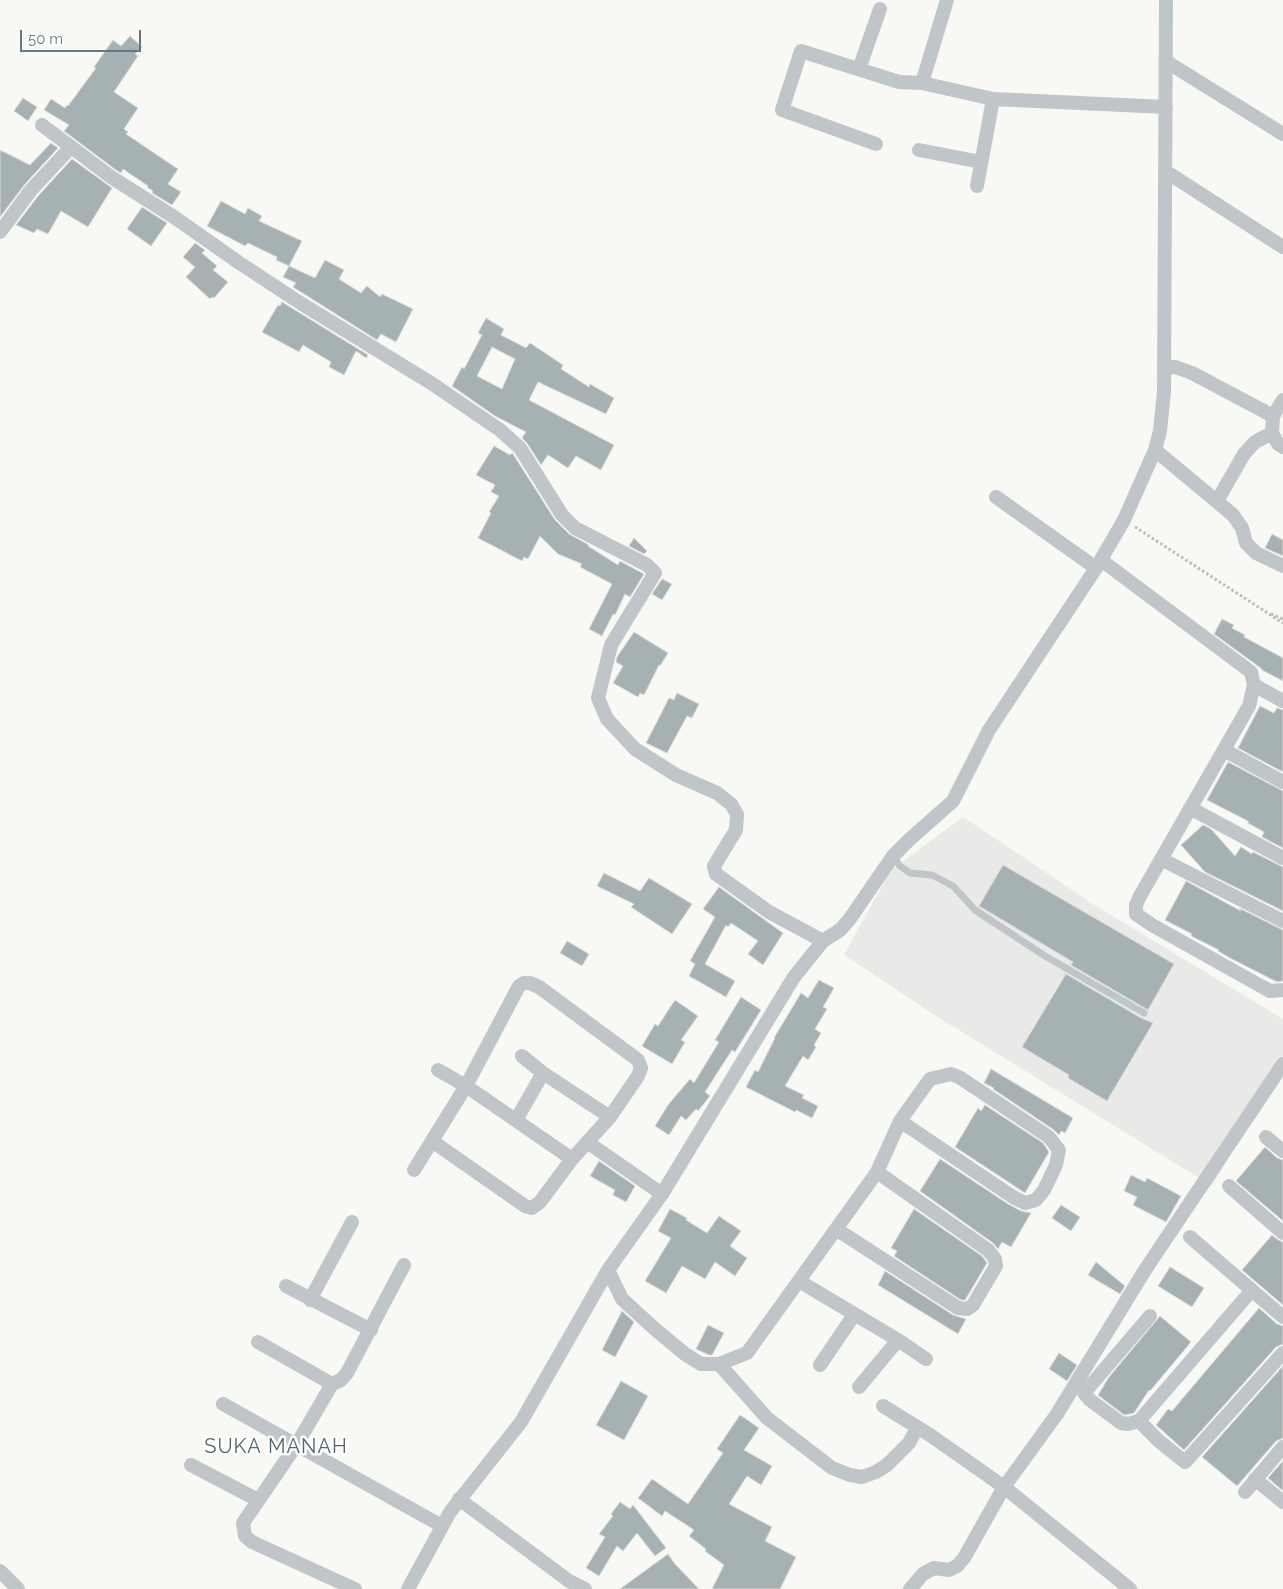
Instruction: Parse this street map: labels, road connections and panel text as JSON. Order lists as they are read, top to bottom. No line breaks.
{"districts":["SUKA MANAH"],"scale_bar":"50 m"}
